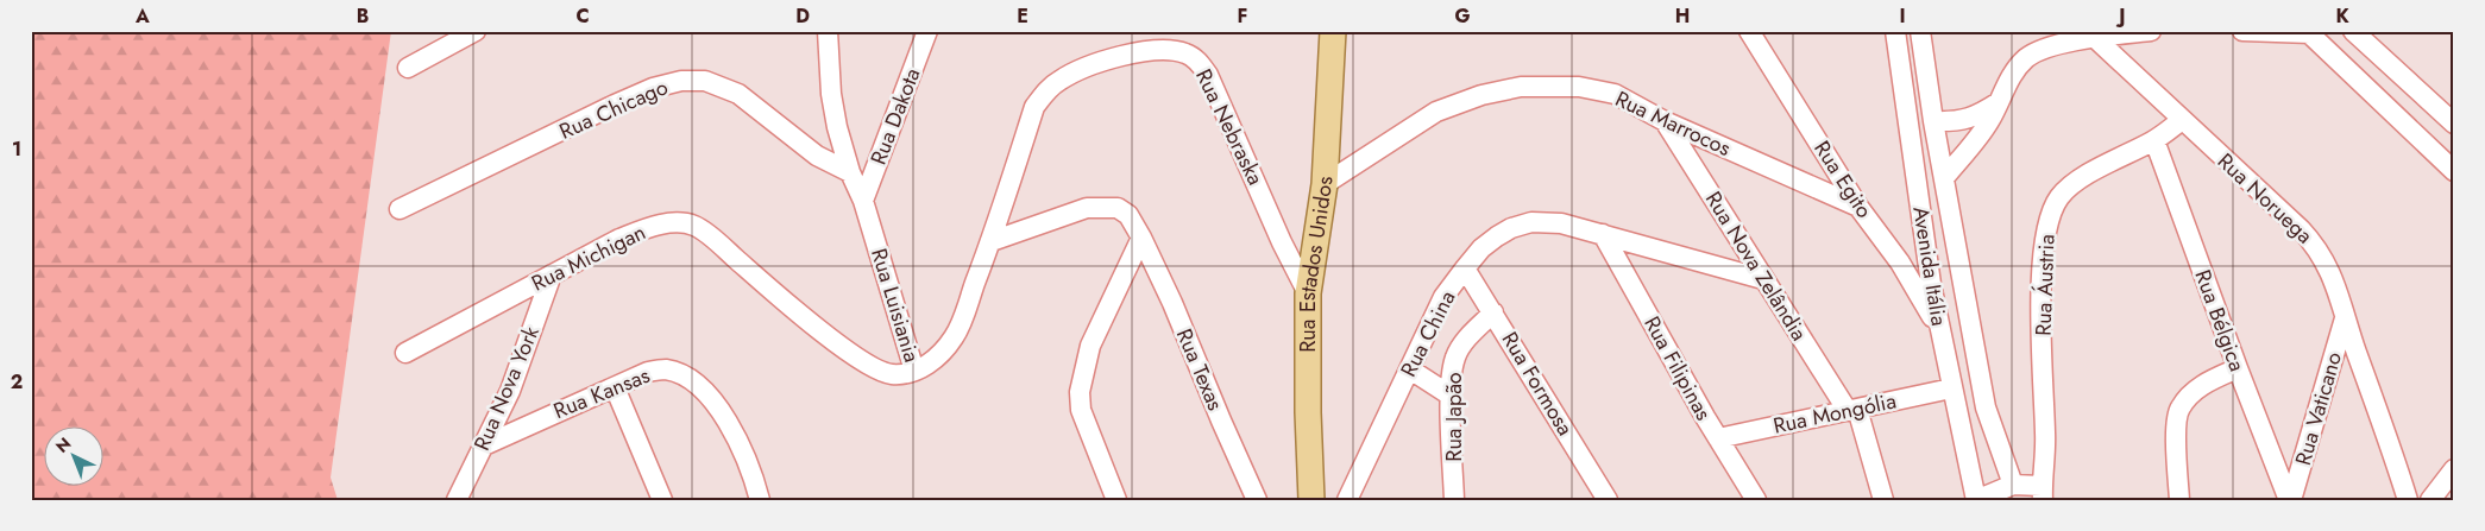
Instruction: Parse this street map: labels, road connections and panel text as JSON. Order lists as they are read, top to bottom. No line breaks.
{"streets":{"main road":["Rua Estados Unidos"],"street":["Rua Chicago","Rua Dakota","Rua Marrocos","Rua Nebraska","Rua Egito","Rua Noruega","Rua Michigan","Rua Nova Zelândia","Avenida Itália","Rua Áustria","Rua Luisiania","Rua Bélgica","Rua China","Rua Filipinas","Rua Texas","Rua Formosa","Rua Nova York","Rua Kansas","Rua Vaticano","Rua Mongólia","Rua Japão"]},"crossings":[["Rua Chicago","Rua Luisiania"],["Rua Dakota","Rua Luisiania"],["Rua Marrocos","Rua Egito"],["Rua Marrocos","Rua Estados Unidos"],["Rua Marrocos","Rua Nova Zelândia"],["Rua Nebraska","Rua Estados Unidos"],["Rua Nebraska","Rua Luisiania"],["Rua Egito","Avenida Itália"],["Rua Noruega","Rua Áustria"],["Rua Noruega","Rua Vaticano"],["Rua Michigan","Rua Luisiania"],["Rua Michigan","Rua Nova York"],["Rua Nova Zelândia","Rua China"],["Rua Nova Zelândia","Rua Mongólia"],["Avenida Itália","Rua Áustria"],["Avenida Itália","Rua Mongólia"],["Rua Áustria","Rua Bélgica"],["Rua Bélgica","Rua Vaticano"],["Rua China","Rua Filipinas"],["Rua China","Rua Formosa"],["Rua Filipinas","Rua Mongólia"],["Rua Formosa","Rua Japão"],["Rua Nova York","Rua Kansas"]],"north":"top left","grid":{"columns":["A","B","C","D","E","F","G","H","I","J","K"],"rows":["1","2"]}}
